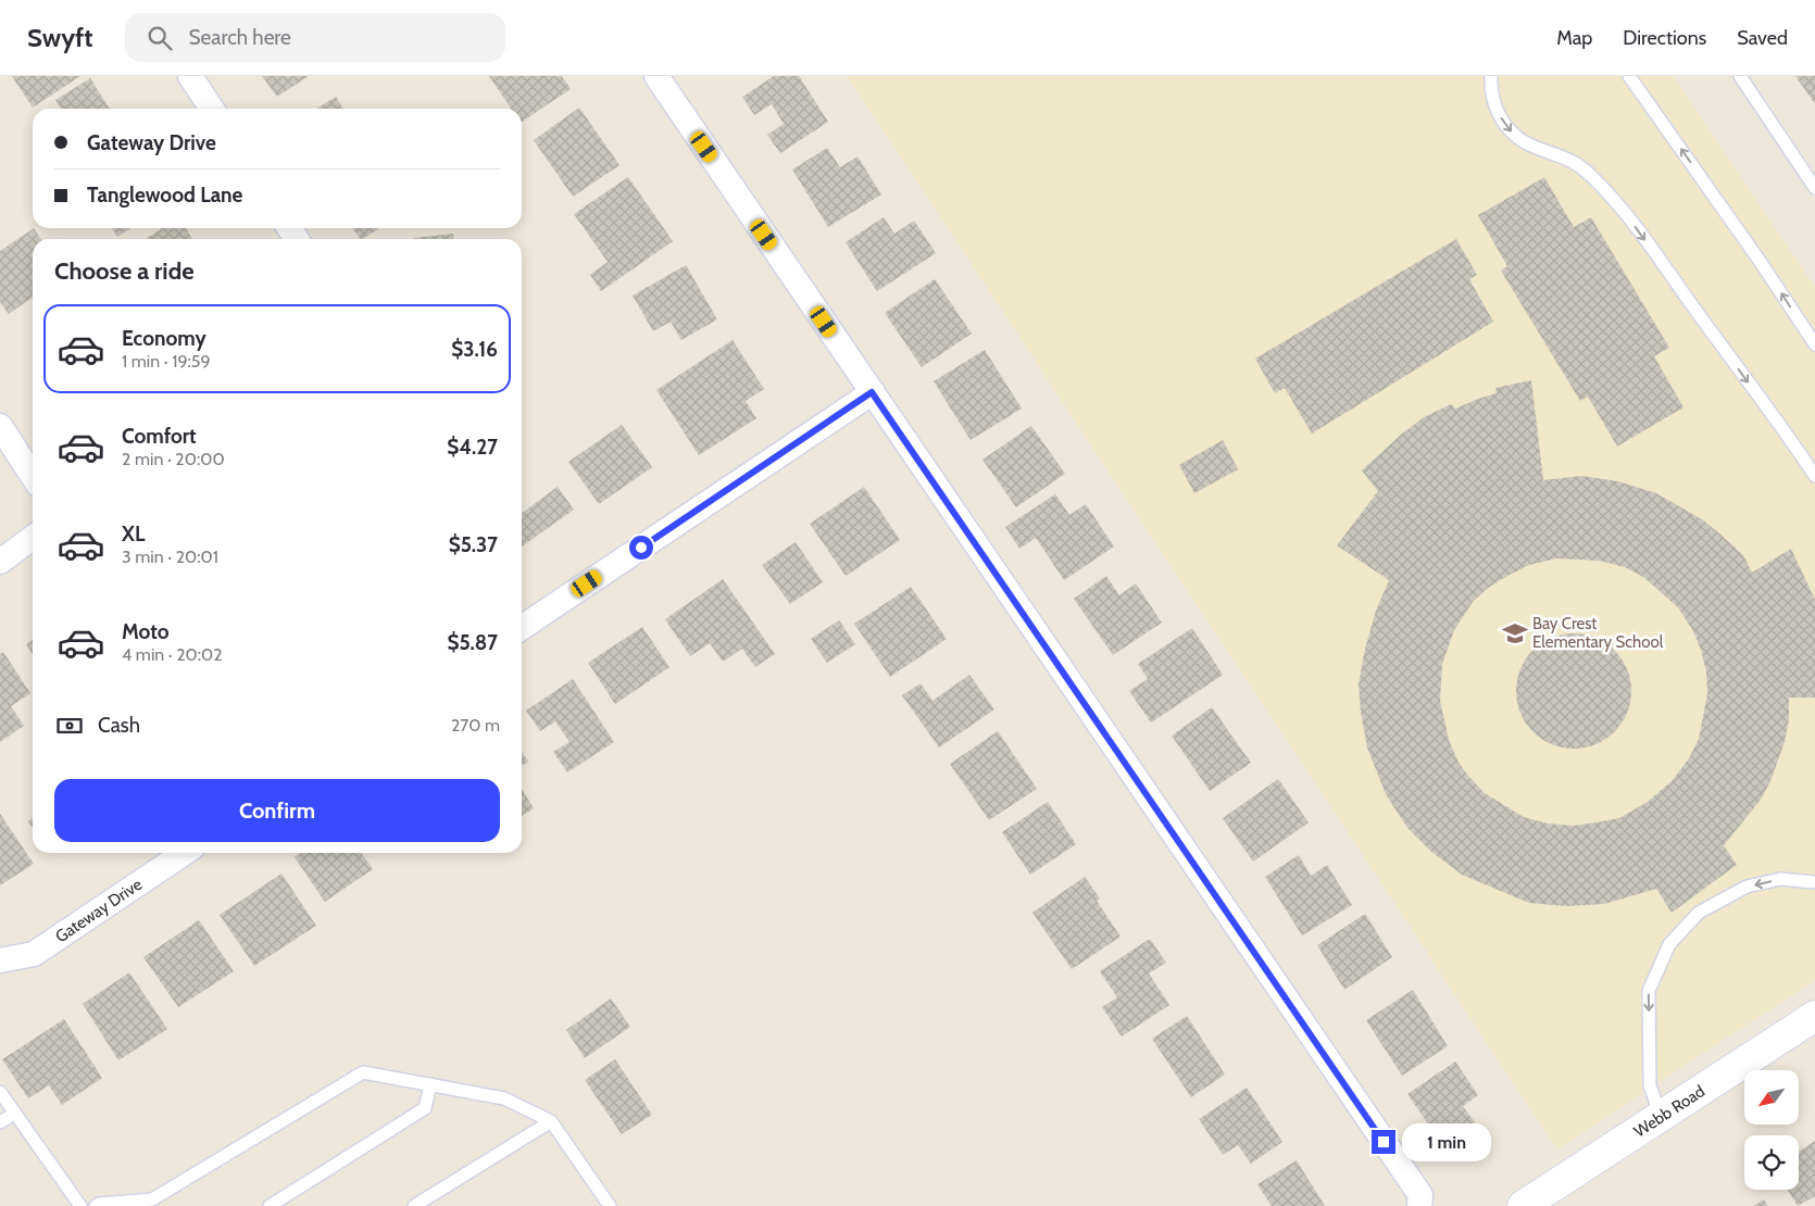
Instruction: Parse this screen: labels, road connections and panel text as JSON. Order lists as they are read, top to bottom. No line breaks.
{"streets":{"street":["Gateway Drive","Webb Road"]},"places":{"school or university":["Bay Crest Elementary School"]},"north":"bottom left","page":{"header":"Swyft","search":"Search here","nav":["Map","Directions","Saved"],"banner":["Gateway Drive","Tanglewood Lane"],"heading":"Choose a ride","list":[{"name":"Economy","note":"1 min · 19:59","value":"$3.16"},{"name":"Comfort","note":"2 min · 20:00","value":"$4.27"},{"name":"XL","note":"3 min · 20:01","value":"$5.37"},{"name":"Moto","note":"4 min · 20:02","value":"$5.87"}],"pay":["Cash","270 m"],"buttons":"Confirm","bubble":"1 min"}}
